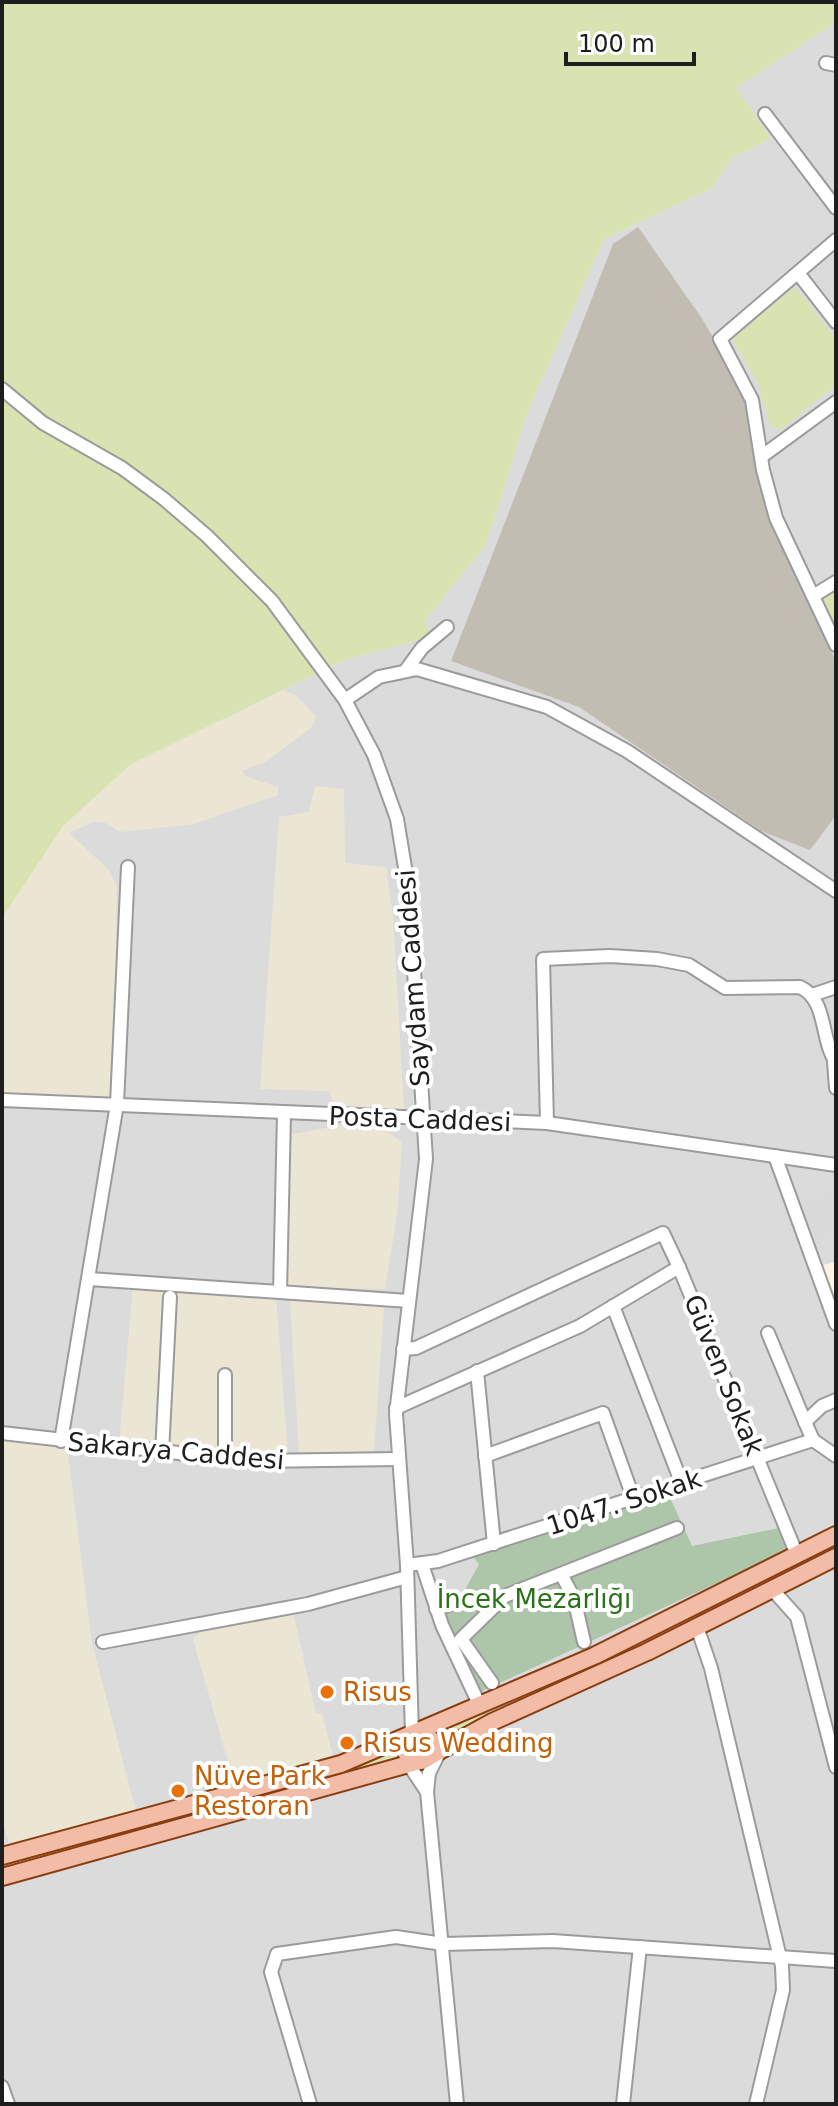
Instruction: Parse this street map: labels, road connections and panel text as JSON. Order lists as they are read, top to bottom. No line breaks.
{"streets":{"street":["Saydam Caddesi","Posta Caddesi","Güven Sokak","Sakarya Caddesi","1047. Sokak"]},"crossings":[["Saydam Caddesi","Posta Caddesi"],["Saydam Caddesi","Güven Sokak"],["Saydam Caddesi","Sakarya Caddesi"],["Saydam Caddesi","1047. Sokak"],["Güven Sokak","1047. Sokak"]],"parks":["İncek Mezarlığı"],"places":["Risus","Risus Wedding","Nüve Park Restoran"],"scale_bar":"100 m"}
